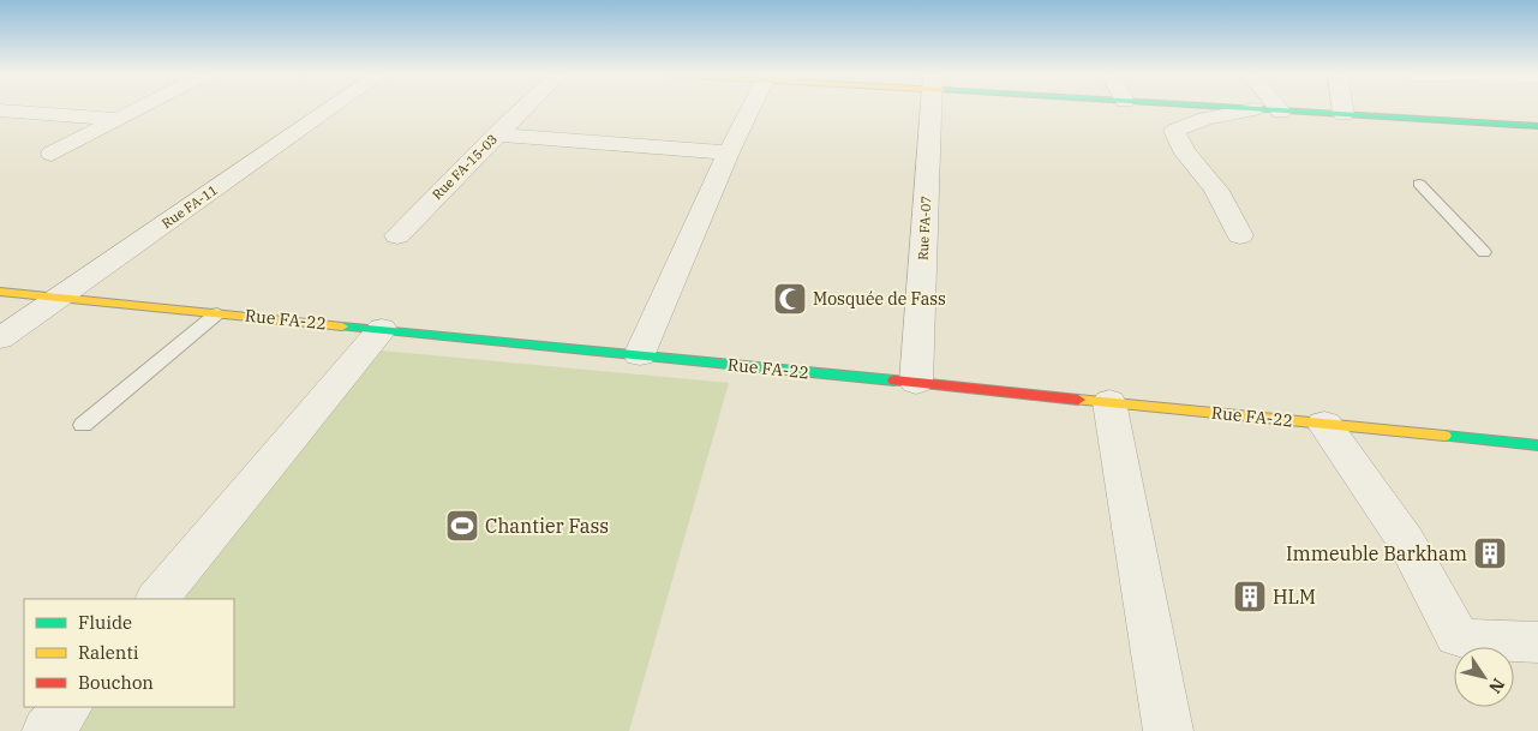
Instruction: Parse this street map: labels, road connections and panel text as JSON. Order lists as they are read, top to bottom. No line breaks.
{"streets":{"street":["Rue FA-15-03","Rue FA-11","Rue FA-07","Rue FA-22"]},"crossings":[["Rue FA-11","Rue FA-22"],["Rue FA-07","Rue FA-22"]],"places":{"mosque":["Mosquée de Fass"],"sports":["Chantier Fass"],"building":["Immeuble Barkham","HLM"]},"legend":["Fluide","Ralenti","Bouchon"],"north":"bottom right"}
